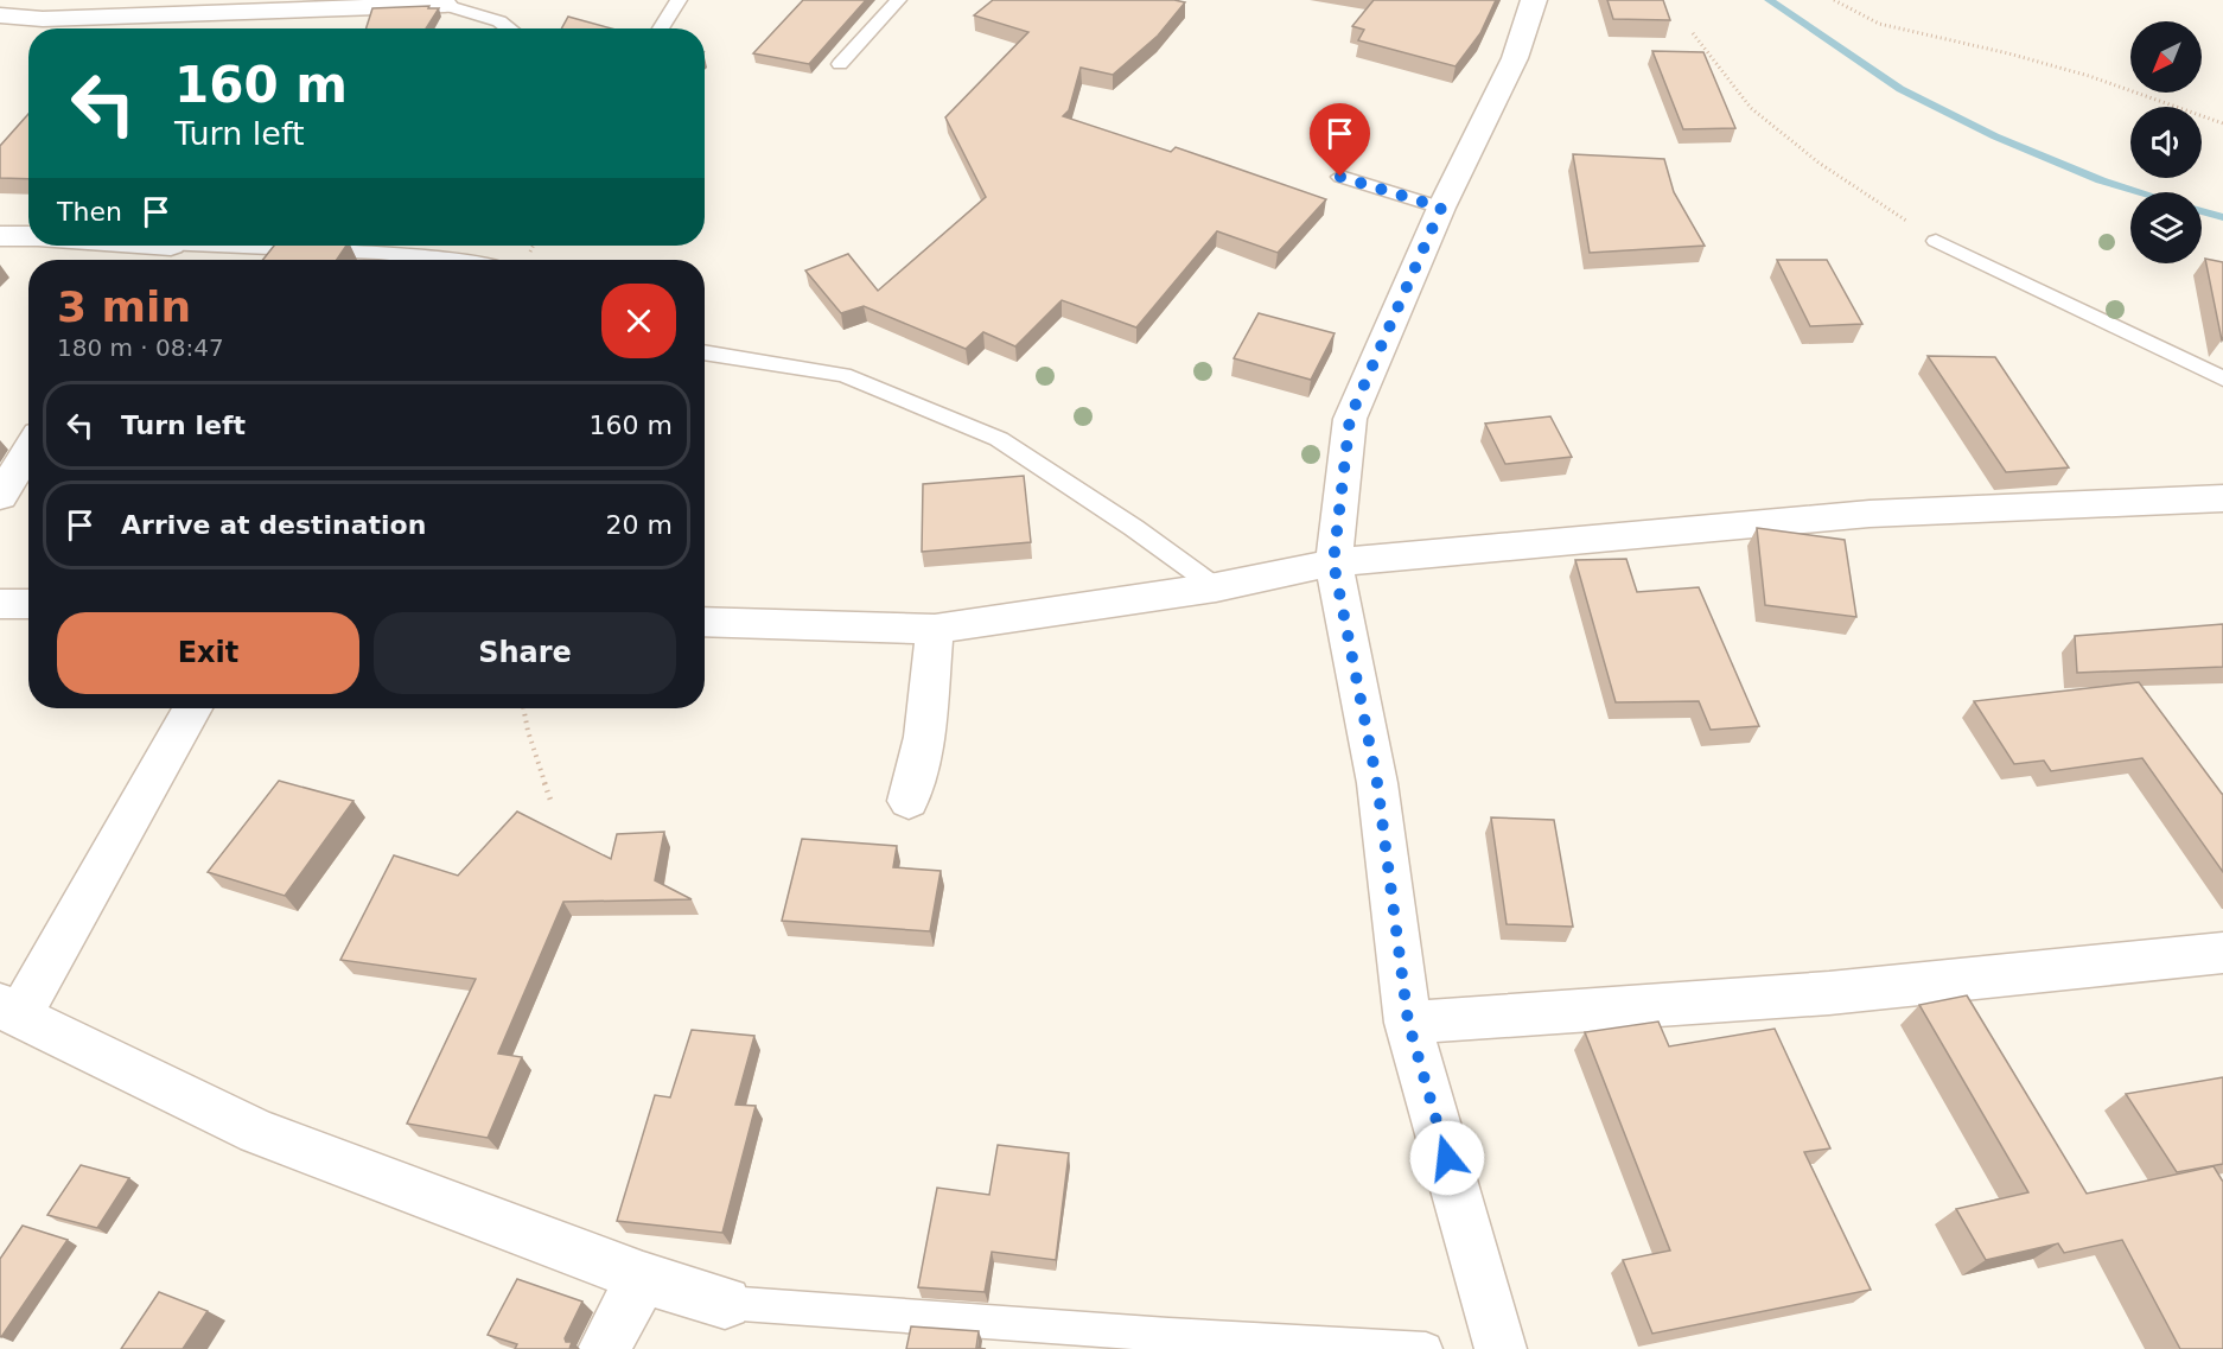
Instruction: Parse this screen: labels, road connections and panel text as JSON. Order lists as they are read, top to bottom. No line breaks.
{"north":"bottom left","page":{"turn":["160 m","Turn left"],"then":"Then","heading":["3 min","180 m · 08:47"],"list":[{"name":"Turn left","value":"160 m"},{"name":"Arrive at destination","value":"20 m"}],"buttons":["Exit","Share"]}}
